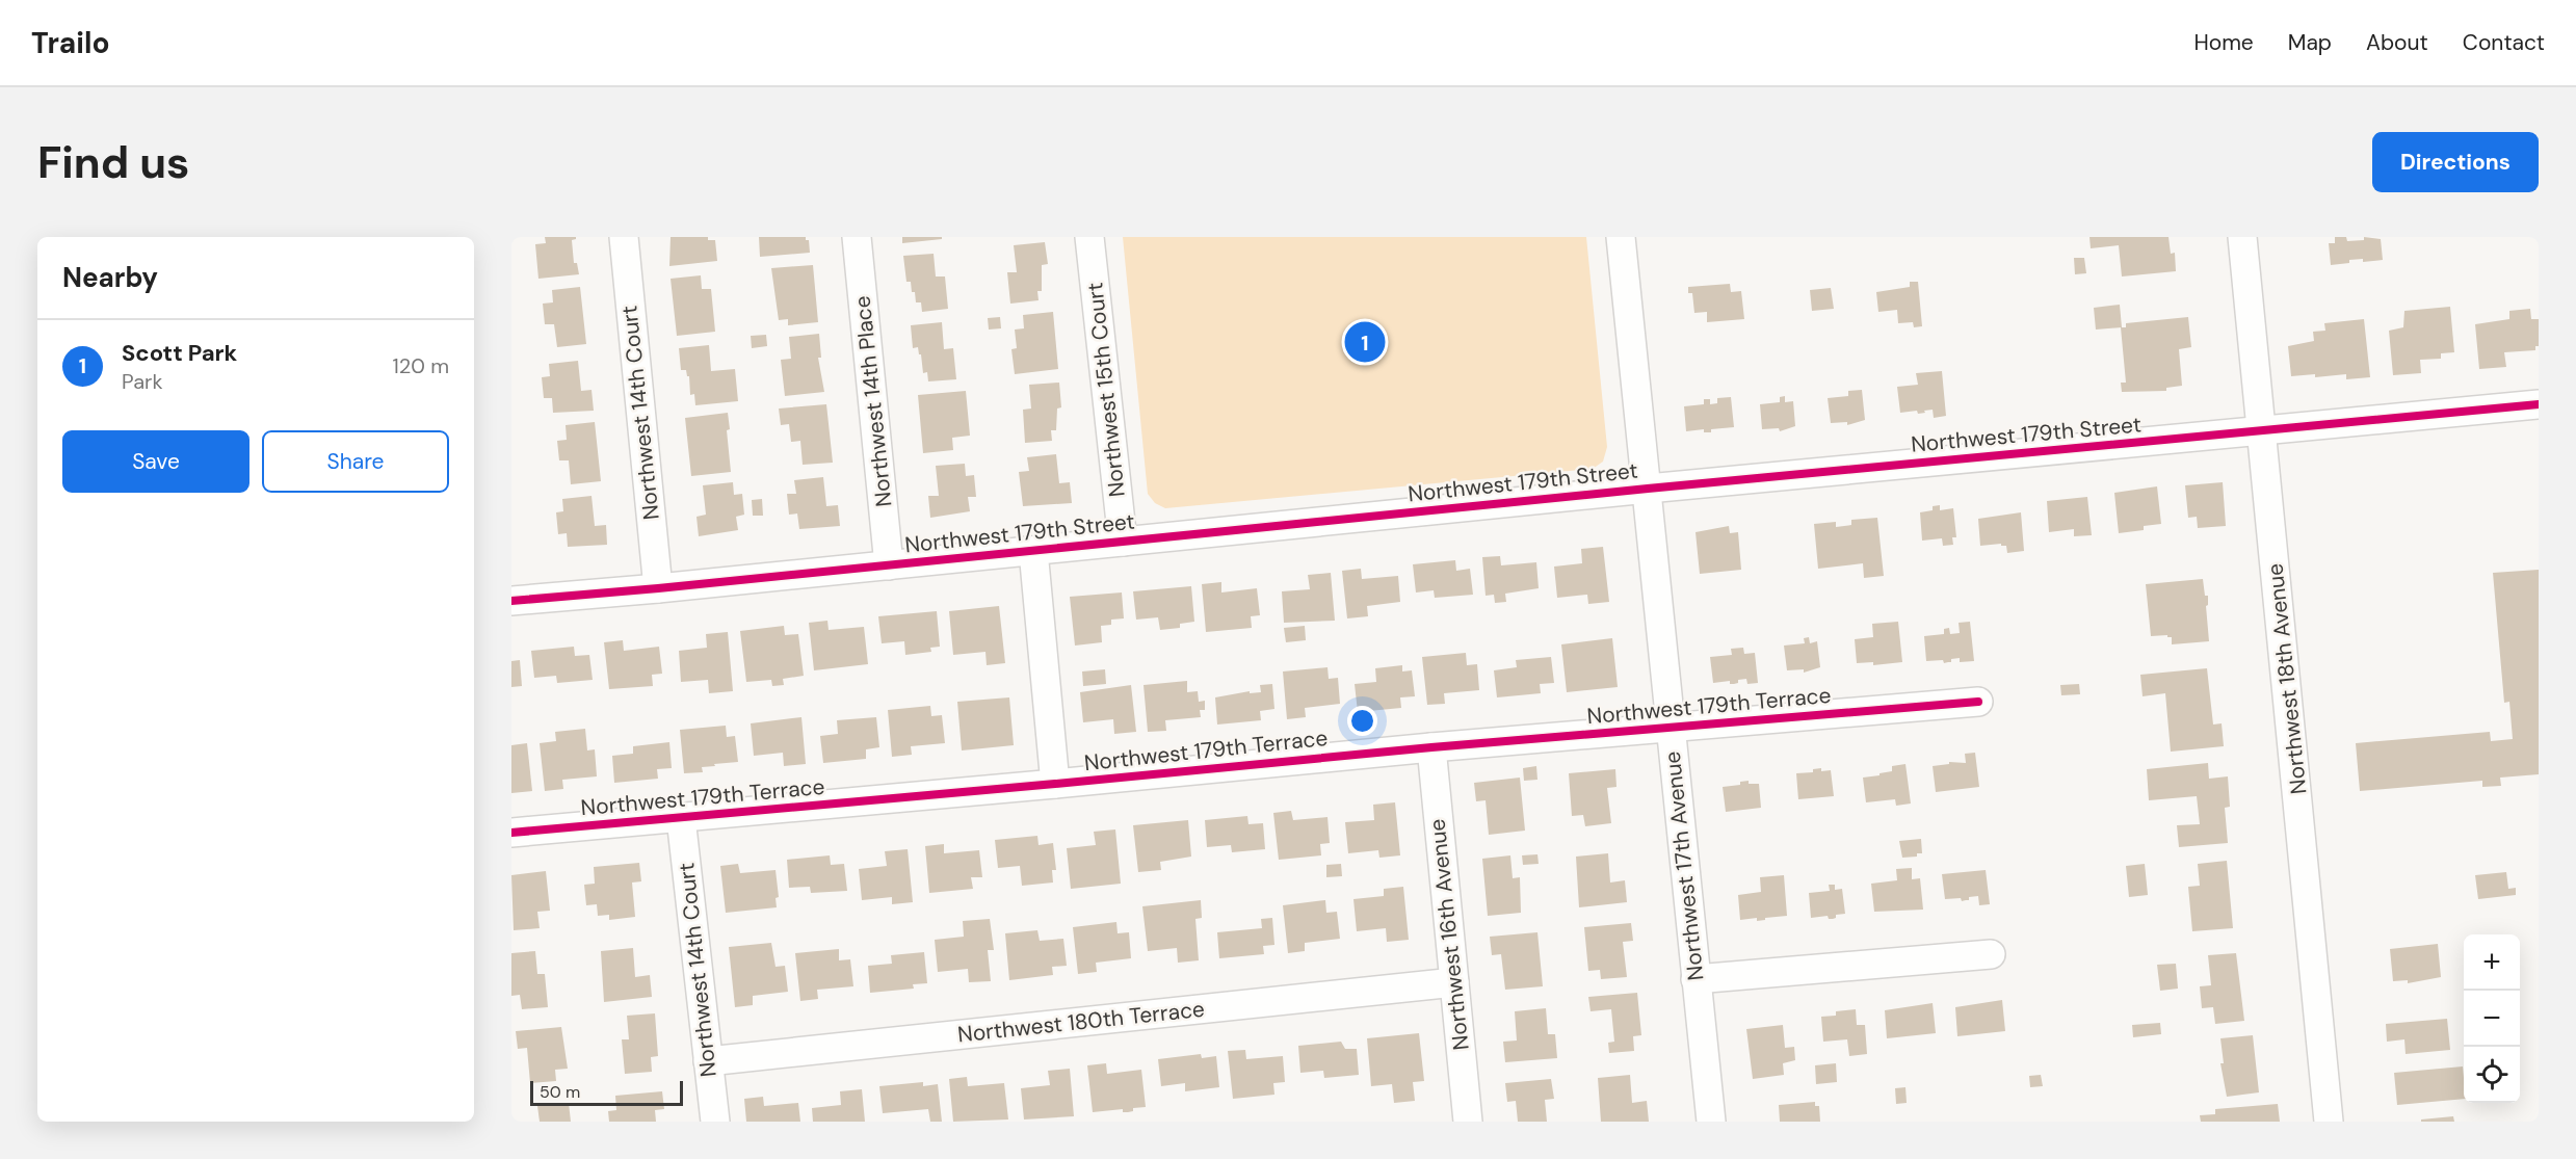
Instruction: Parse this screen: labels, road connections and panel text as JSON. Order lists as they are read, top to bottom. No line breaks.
{"streets":{"street":["Northwest 15th Court","Northwest 14th Place","Northwest 14th Court","Northwest 179th Street","Northwest 18th Avenue","Northwest 179th Terrace","Northwest 17th Avenue","Northwest 16th Avenue","Northwest 180th Terrace"]},"crossings":[["Northwest 15th Court","Northwest 179th Street"],["Northwest 14th Place","Northwest 179th Street"],["Northwest 14th Court","Northwest 179th Street"],["Northwest 14th Court","Northwest 179th Terrace"],["Northwest 14th Court","Northwest 180th Terrace"],["Northwest 179th Street","Northwest 18th Avenue"],["Northwest 179th Street","Northwest 17th Avenue"],["Northwest 179th Terrace","Northwest 17th Avenue"],["Northwest 179th Terrace","Northwest 16th Avenue"],["Northwest 16th Avenue","Northwest 180th Terrace"]],"scale_bar":"50 m","page":{"header":"Trailo","nav":["Home","Map","About","Contact"],"buttons":["Directions",["Save","Share"]],"title":"Find us","heading":"Nearby","list":[{"mark":"1","name":"Scott Park","note":"Park","value":"120 m"}],"pins":"1","map_buttons":["+","−"],"scale":"50 m"}}
